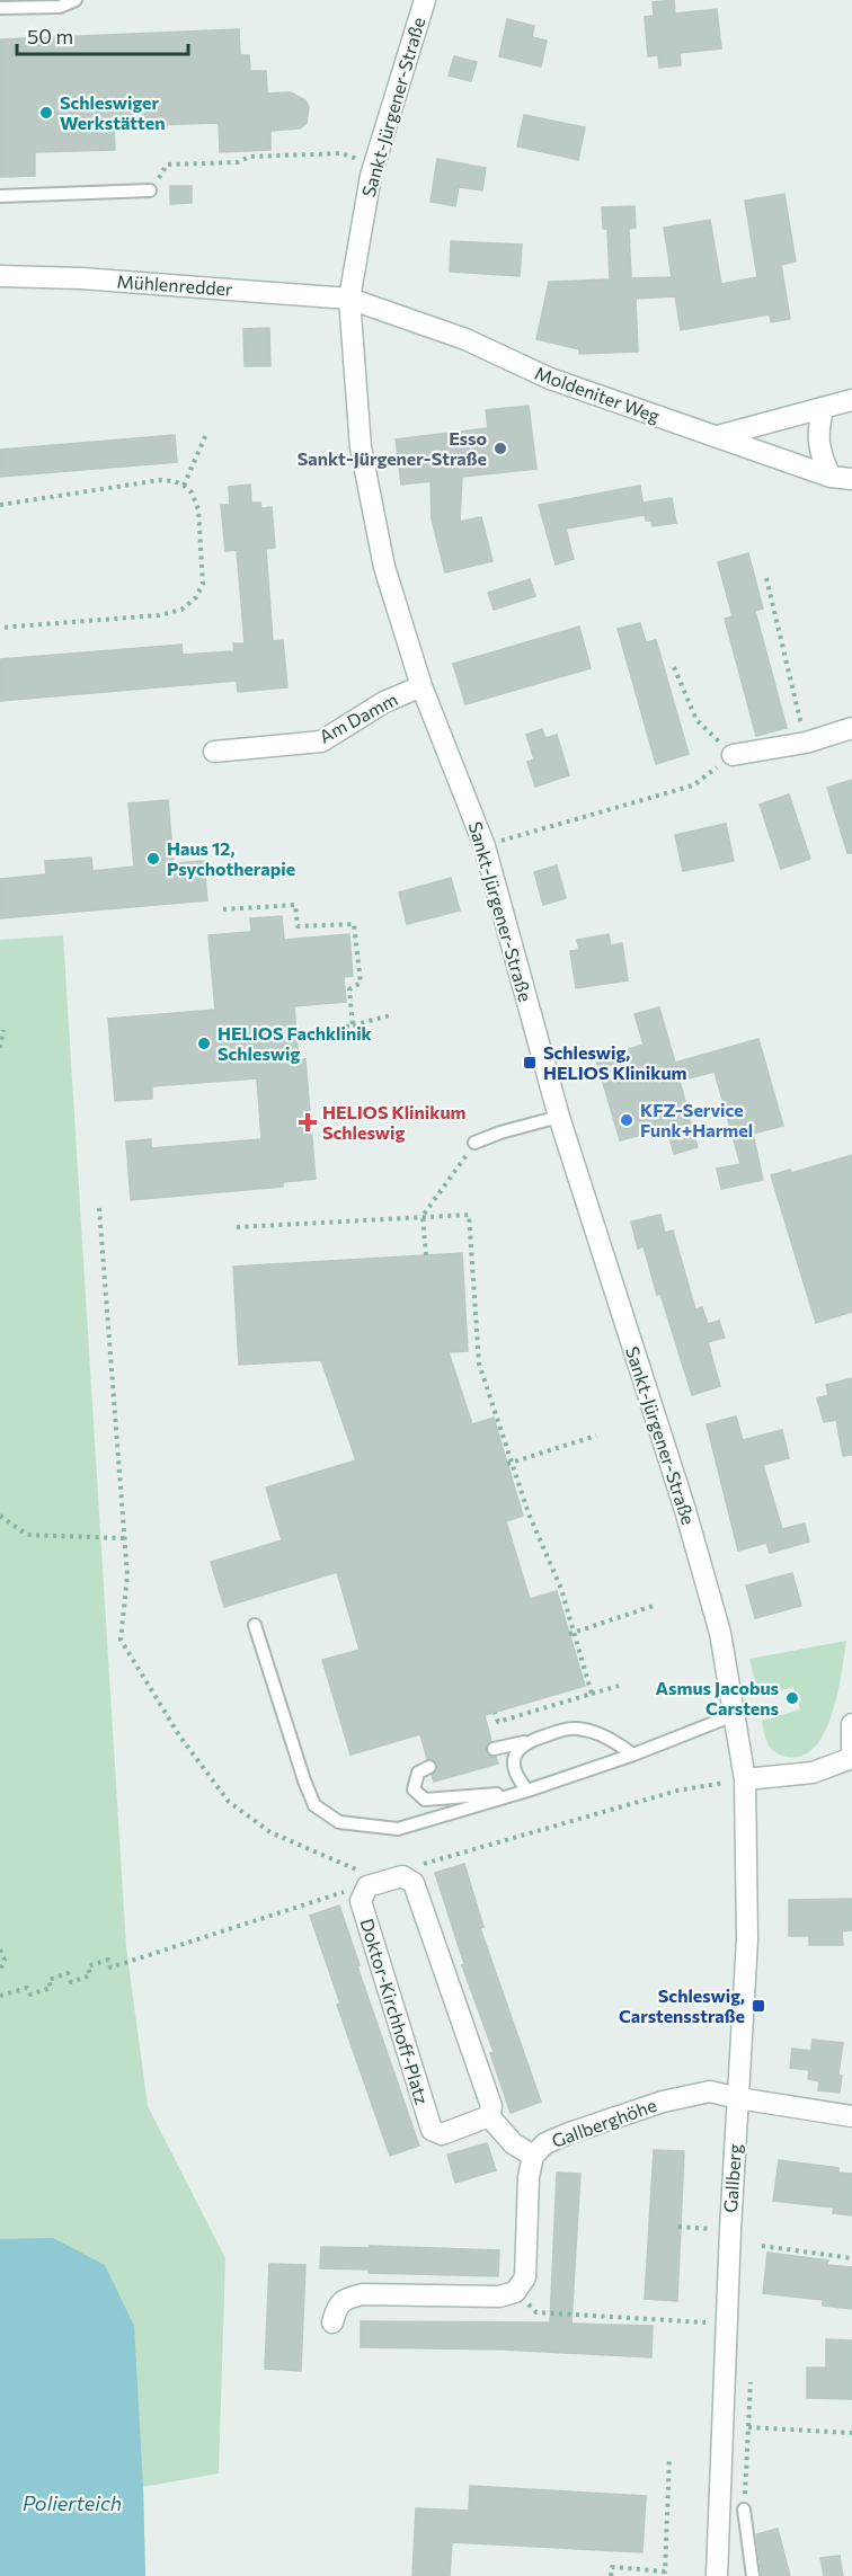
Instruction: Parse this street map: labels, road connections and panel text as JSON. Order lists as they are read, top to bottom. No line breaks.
{"streets":{"street":["Sankt-Jürgener-Straße","Mühlenredder","Moldeniter Weg","Am Damm","Doktor-Kirchhoff-Platz","Gallberghöhe","Gallberg"]},"crossings":[["Sankt-Jürgener-Straße","Mühlenredder"],["Sankt-Jürgener-Straße","Moldeniter Weg"],["Sankt-Jürgener-Straße","Am Damm"],["Sankt-Jürgener-Straße","Gallberg"],["Mühlenredder","Moldeniter Weg"],["Gallberghöhe","Gallberg"]],"water":["Polierteich"],"places":{"other":["Schleswiger Werkstätten","Esso Sankt-Jürgener-Straße","Haus 12, Psychotherapie","HELIOS Fachklinik Schleswig","KFZ-Service Funk+Harmel","Asmus Jacobus Carstens"],"transit":["Schleswig, HELIOS Klinikum","Schleswig, Carstensstraße"],"health":["HELIOS Klinikum Schleswig"]},"scale_bar":"50 m"}
